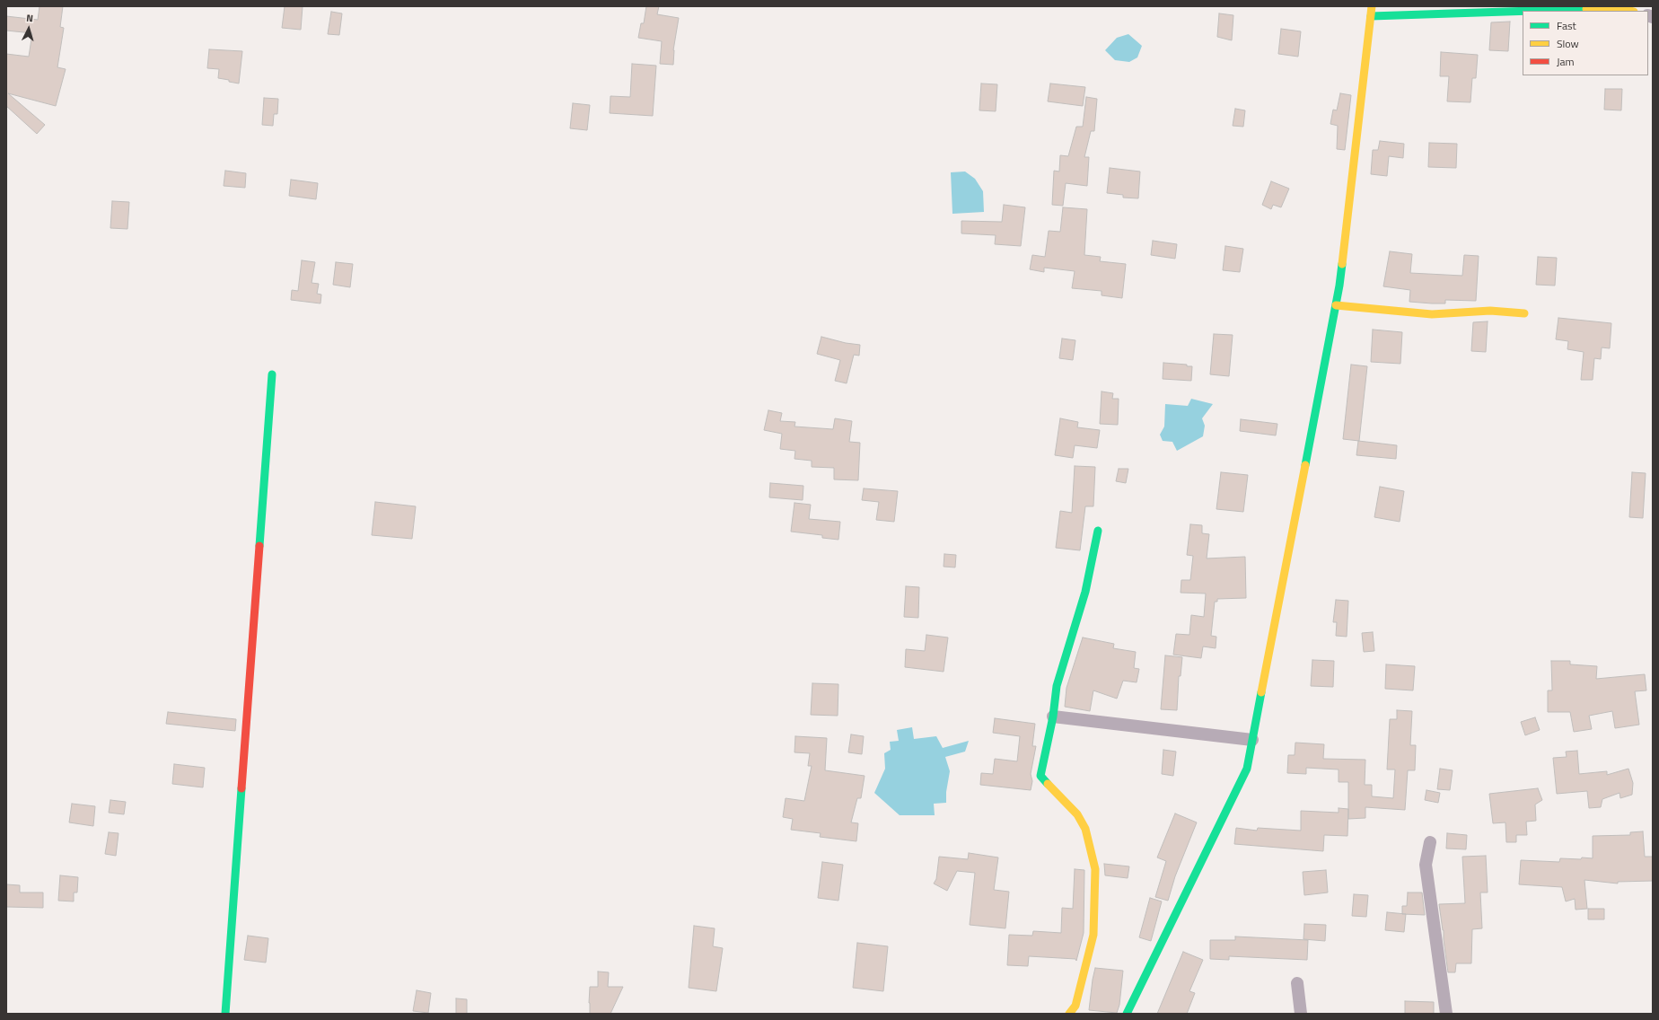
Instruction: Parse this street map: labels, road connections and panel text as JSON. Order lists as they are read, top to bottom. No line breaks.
{"legend":["Fast","Slow","Jam"],"north":"top"}
